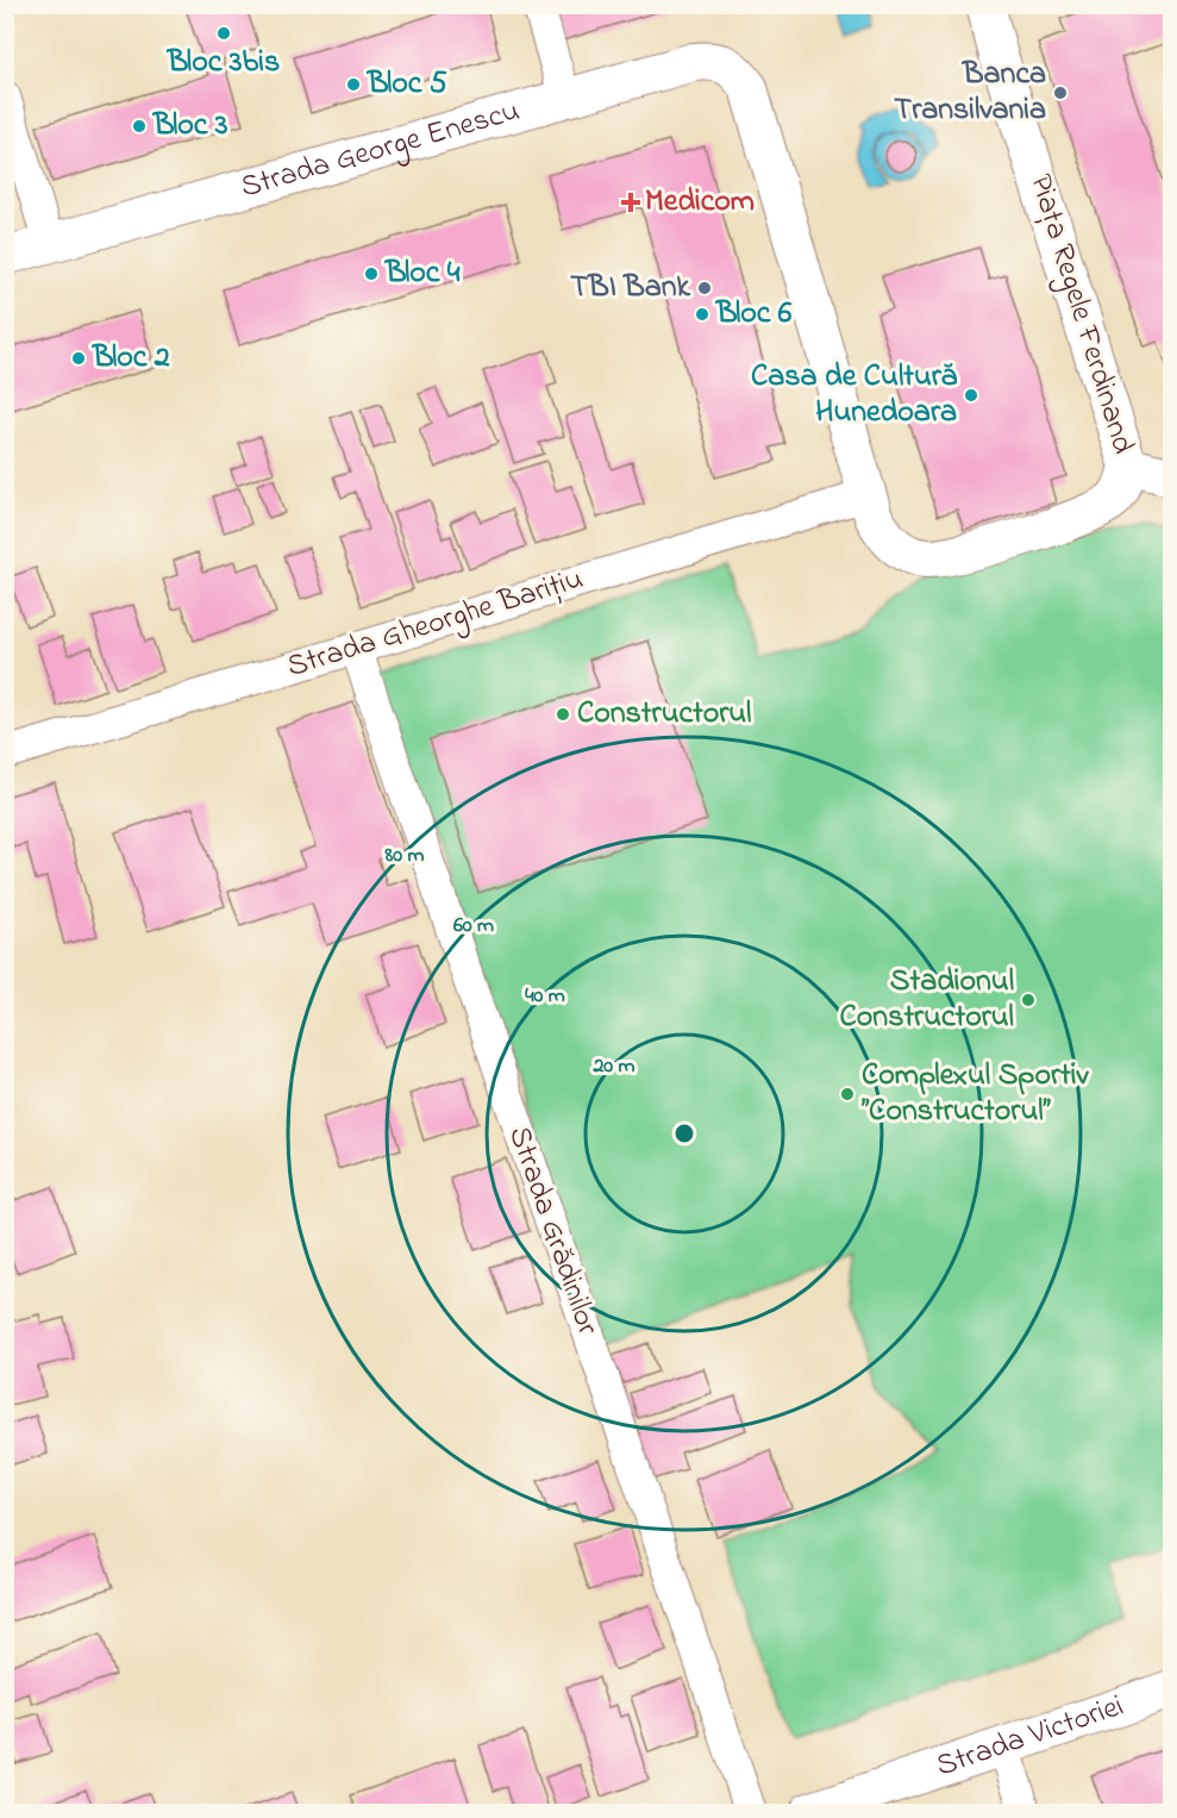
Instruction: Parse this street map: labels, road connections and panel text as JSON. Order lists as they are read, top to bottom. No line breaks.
{"streets":{"street":["Strada George Enescu","Piața Regele Ferdinand","Strada Gheorghe Barițiu","Strada Grădinilor","Strada Victoriei"]},"crossings":[["Strada George Enescu","Piața Regele Ferdinand"],["Piața Regele Ferdinand","Strada Gheorghe Barițiu"],["Strada Gheorghe Barițiu","Strada Grădinilor"]],"places":{"other":["Bloc 3bis","Bloc 5","Banca Transilvania","Bloc 3","Bloc 4","TBI Bank","Bloc 6","Bloc 2","Casa de Cultură Hunedoara","Constructorul","Stadionul Constructorul","Complexul Sportiv ”Constructorul”"],"health":["Medicom"]},"rings":["80 m","60 m","40 m","20 m"]}
